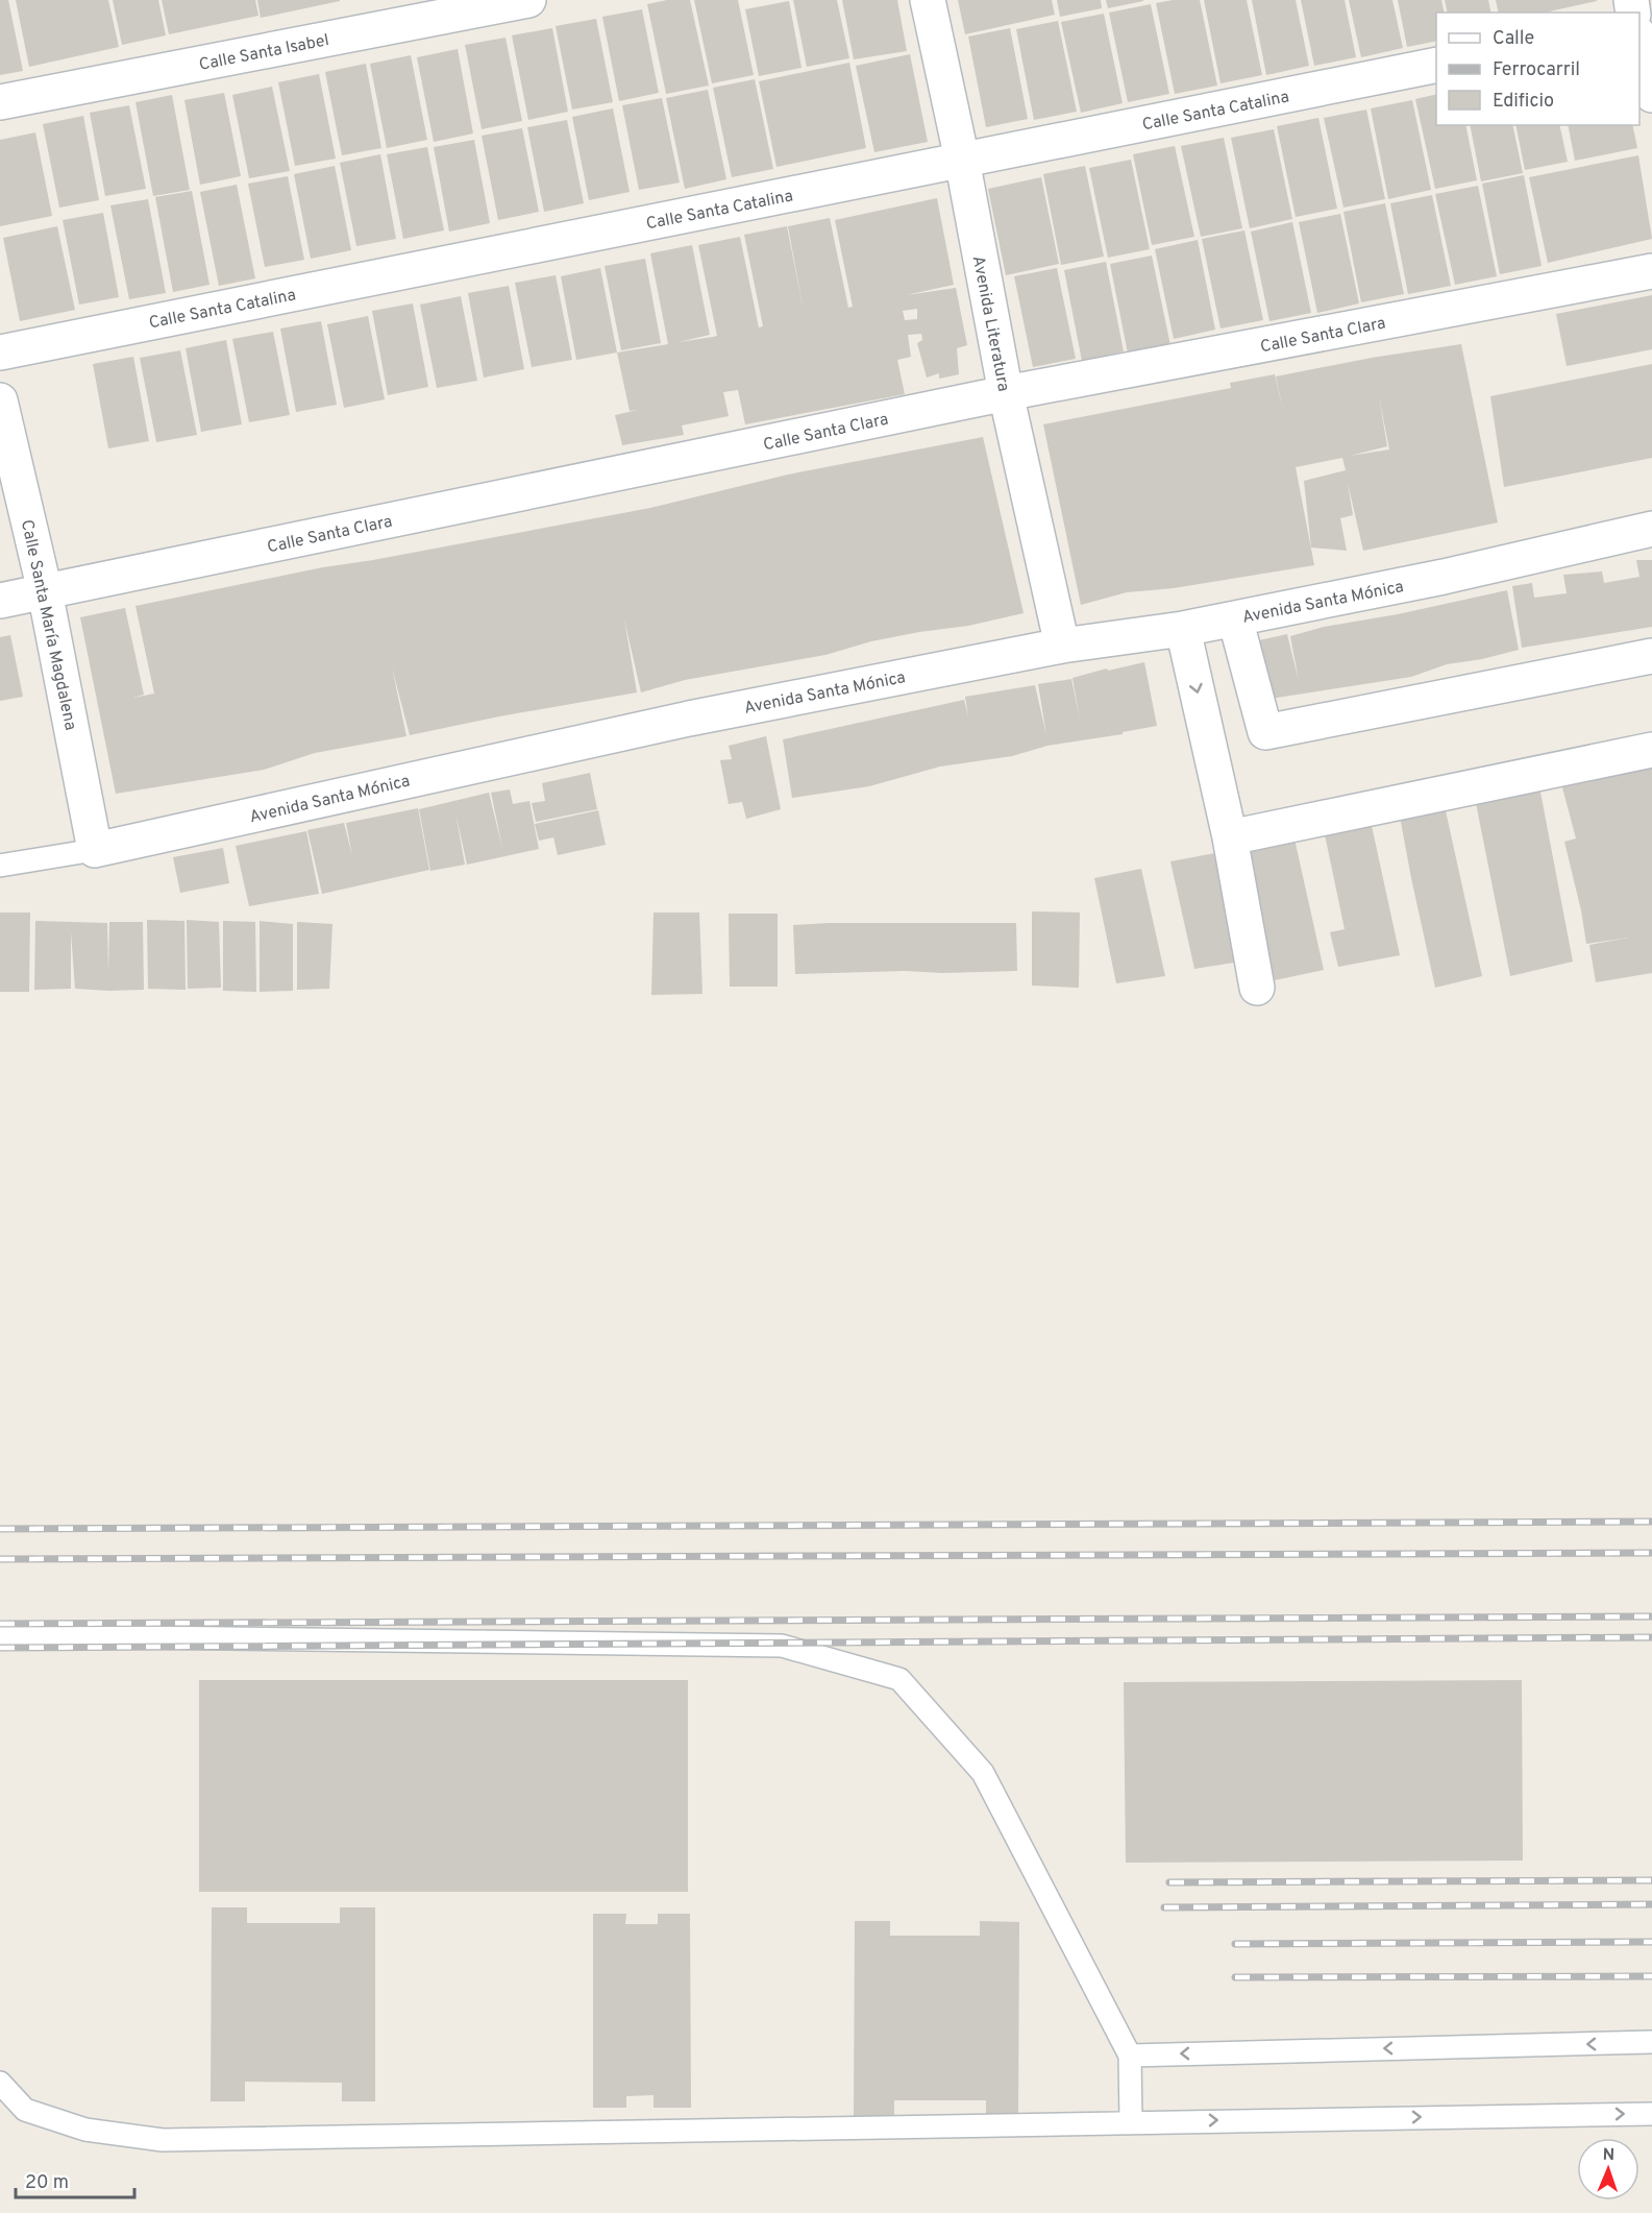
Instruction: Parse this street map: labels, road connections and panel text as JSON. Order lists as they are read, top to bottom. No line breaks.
{"streets":{"street":["Calle Santa Isabel","Calle Santa Catalina","Avenida Literatura","Calle Santa Clara","Avenida Santa Mónica","Calle Santa María Magdalena"]},"crossings":[["Calle Santa Catalina","Avenida Literatura"],["Avenida Literatura","Calle Santa Clara"],["Avenida Literatura","Avenida Santa Mónica"],["Calle Santa Clara","Calle Santa María Magdalena"],["Avenida Santa Mónica","Calle Santa María Magdalena"]],"legend":["Calle","Ferrocarril","Edificio"],"scale_bar":"20 m","north":"top"}
